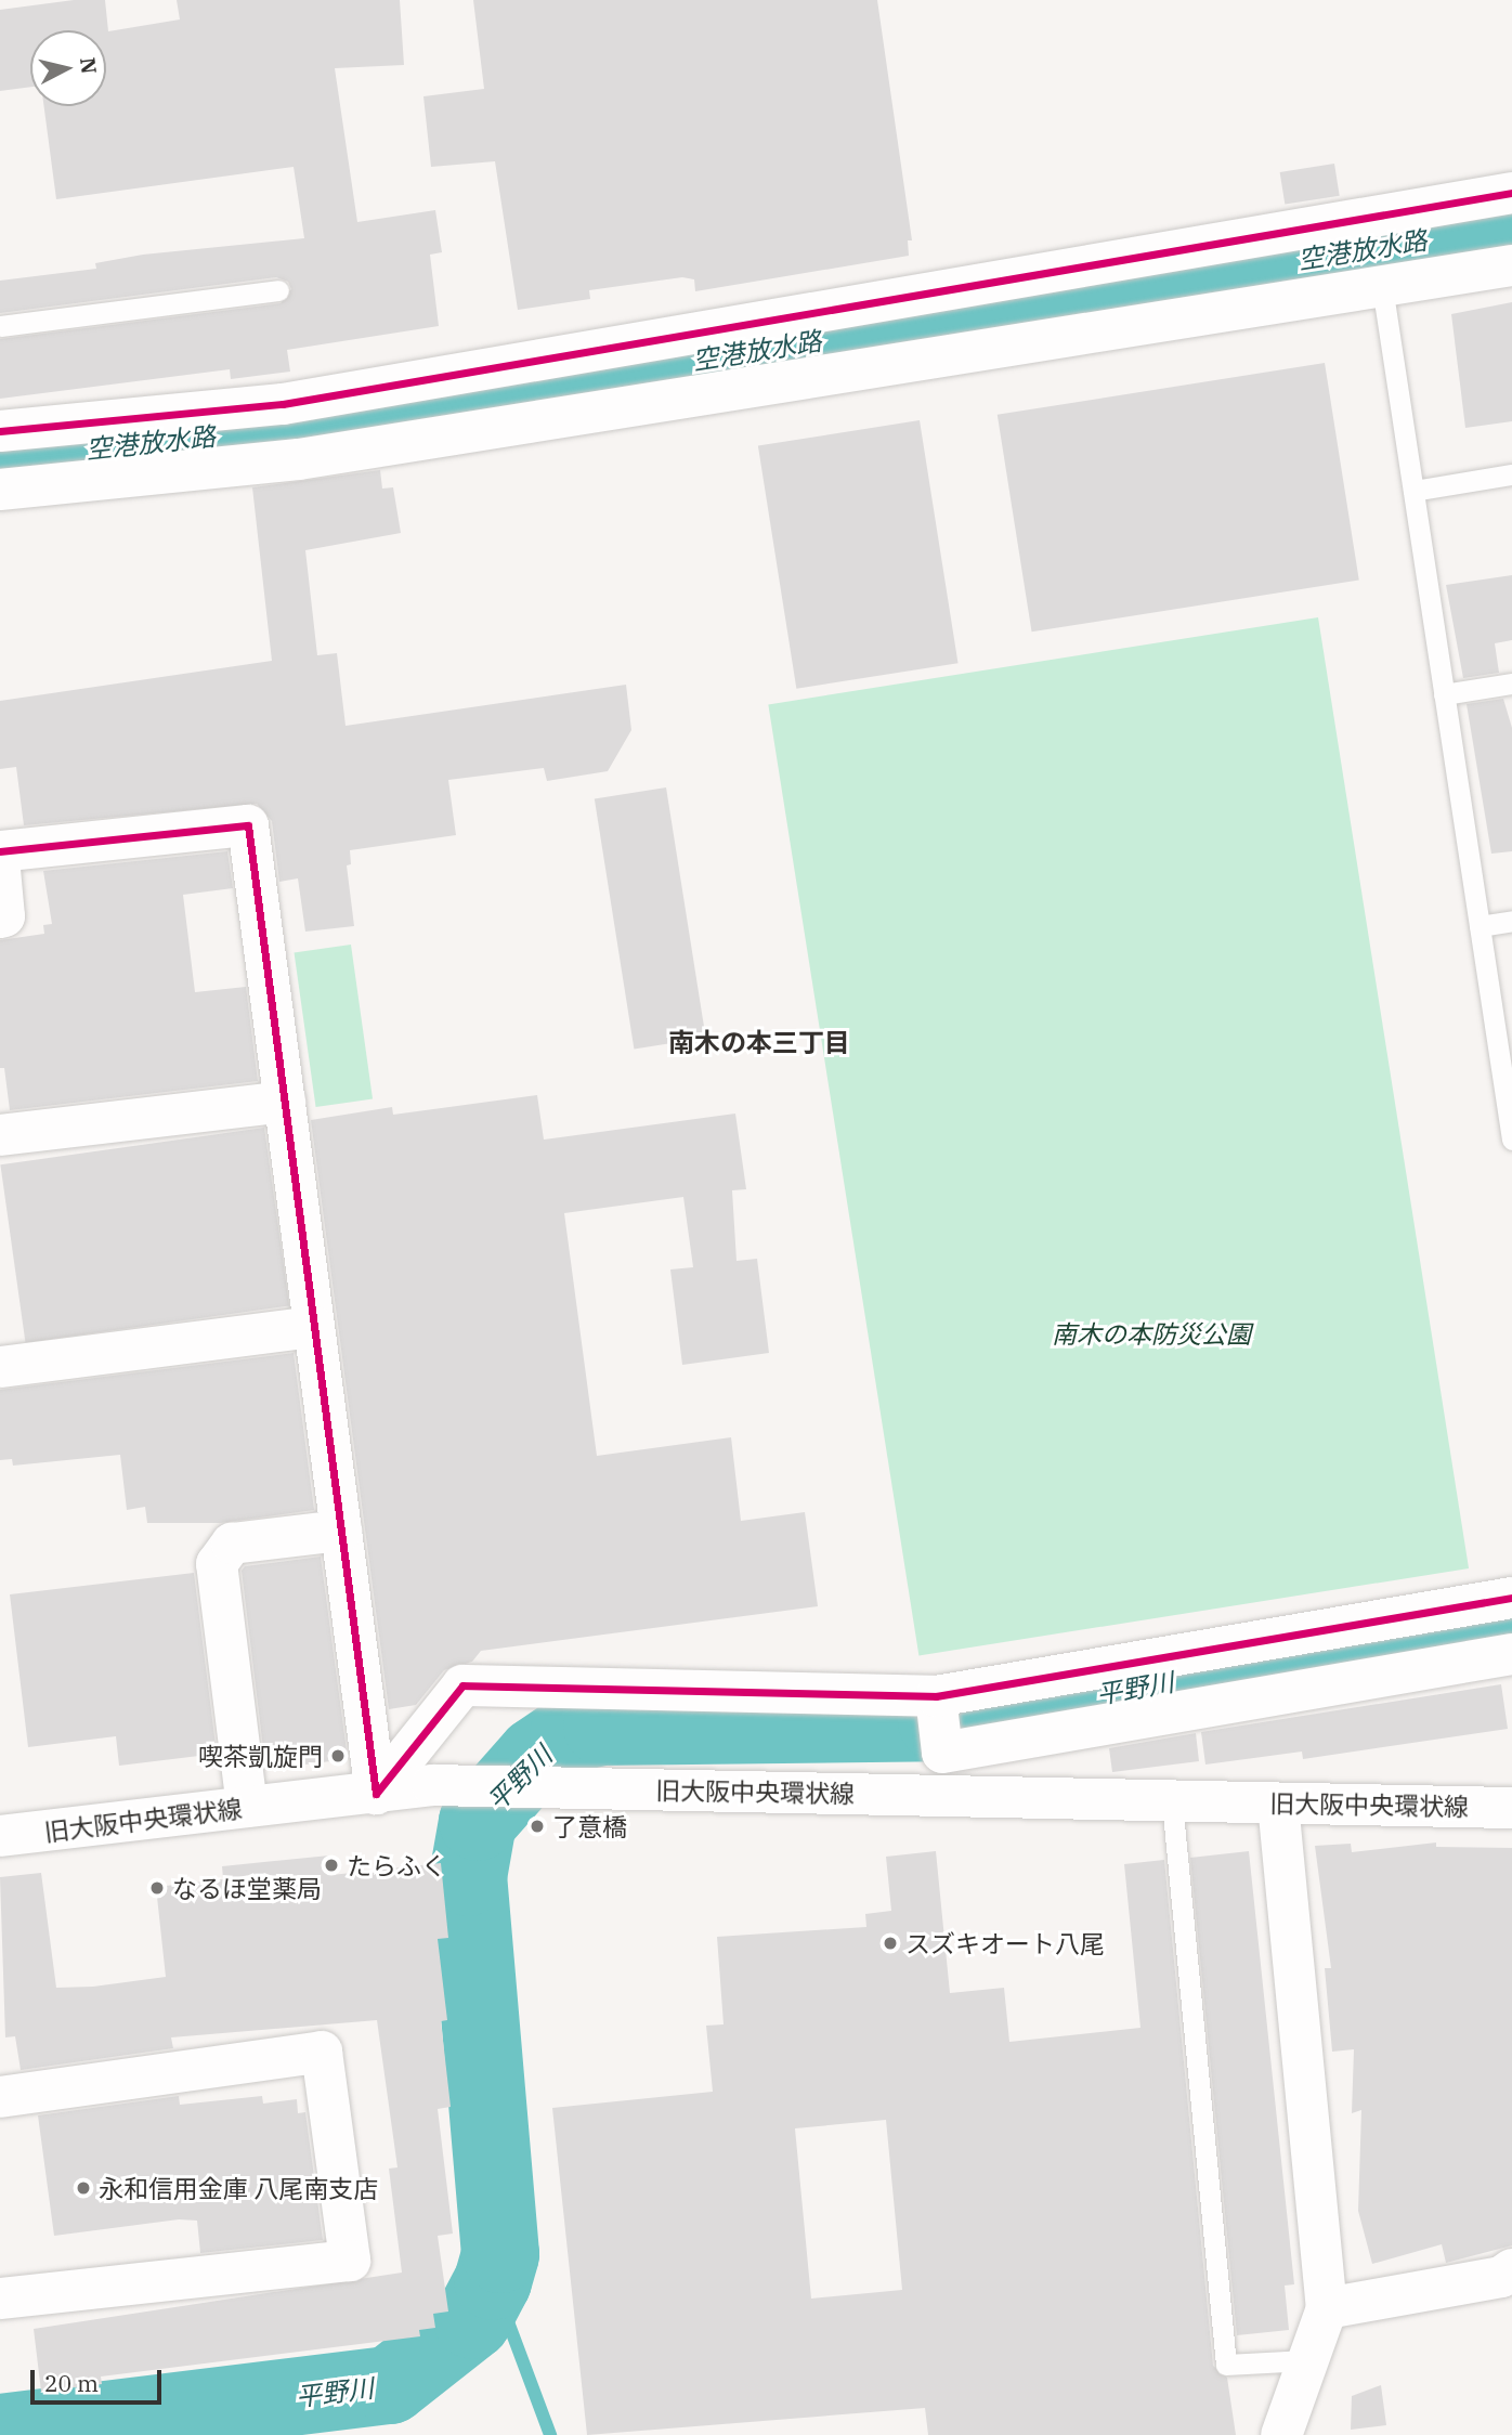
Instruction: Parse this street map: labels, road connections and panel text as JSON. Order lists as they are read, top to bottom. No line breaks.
{"streets":{"street":["旧大阪中央環状線"]},"districts":["南木の本三丁目"],"water":["空港放水路","平野川"],"parks":["南木の本防災公園"],"places":["喫茶凱旋門","了意橋","たらふく","なるほ堂薬局","スズキオート八尾","永和信用金庫 八尾南支店"],"scale_bar":"20 m","north":"right"}
